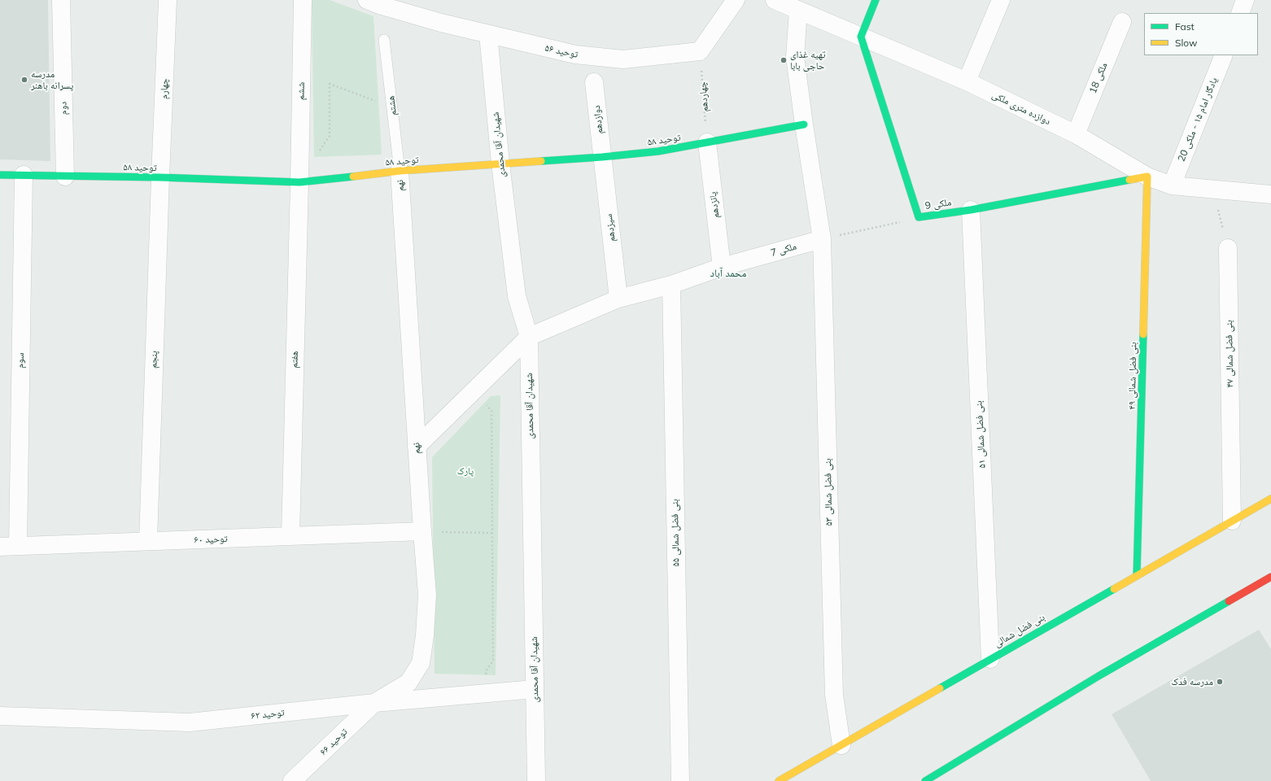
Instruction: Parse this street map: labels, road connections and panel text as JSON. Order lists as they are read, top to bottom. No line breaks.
{"streets":{"street":["توحید ۵۶","ملکی 18","چهارم","ششم","دوم","دوازده متری ملکی","دوازدهم","یادگار امام ۱۵ - ملکی 20","توحید ۵۸","شهیدان آقا محمدی","نهم","ملکی 9","پانزدهم","سیزدهم","ملکی 7","بنی فضل شمالی ۴۷","پنجم","هفتم","سوم","بنی فضل شمالی ۴۹","بنی فضل شمالی ۵۱","بنی فضل شمالی ۵۳","بنی فضل شمالی ۵۵","توحید ۶۰","بنی فضل شمالی","توحید ۶۲","توحید ۶۶"],"lane":["هشتم"],"path":["چهاردهم"]},"crossings":[["توحید ۵۶","چهاردهم"],["توحید ۵۶","شهیدان آقا محمدی"],["ملکی 18","دوازده متری ملکی"],["چهارم","توحید ۵۸"],["چهارم","پنجم"],["ششم","توحید ۵۸"],["ششم","هفتم"],["چهاردهم","توحید ۵۸"],["چهاردهم","پانزدهم"],["هشتم","توحید ۵۸"],["هشتم","نهم"],["دوم","توحید ۵۸"],["دوازده متری ملکی","یادگار امام ۱۵ - ملکی 20"],["دوازده متری ملکی","ملکی 9"],["دوازده متری ملکی","بنی فضل شمالی ۴۹"],["دوازدهم","توحید ۵۸"],["دوازدهم","سیزدهم"],["توحید ۵۸","شهیدان آقا محمدی"],["توحید ۵۸","نهم"],["توحید ۵۸","پانزدهم"],["توحید ۵۸","سیزدهم"],["توحید ۵۸","پنجم"],["توحید ۵۸","هفتم"],["توحید ۵۸","سوم"],["شهیدان آقا محمدی","ملکی 7"],["شهیدان آقا محمدی","توحید ۶۲"],["نهم","توحید ۶۰"],["نهم","توحید ۶۲"],["نهم","توحید ۶۶"],["ملکی 9","بنی فضل شمالی ۴۹"],["ملکی 9","بنی فضل شمالی ۵۱"],["پانزدهم","ملکی 7"],["سیزدهم","ملکی 7"],["ملکی 7","بنی فضل شمالی ۵۳"],["ملکی 7","بنی فضل شمالی ۵۵"],["بنی فضل شمالی ۴۷","بنی فضل شمالی"],["پنجم","توحید ۶۰"],["هفتم","توحید ۶۰"],["سوم","توحید ۶۰"],["بنی فضل شمالی ۴۹","بنی فضل شمالی"],["بنی فضل شمالی ۵۱","بنی فضل شمالی"],["بنی فضل شمالی ۵۳","بنی فضل شمالی"],["توحید ۶۲","توحید ۶۶"]],"districts":["محمد آباد"],"parks":["پارک"],"places":["تهیه غذای حاجی بابا","مدرسه پسرانه باهنر","مدرسه فدک"],"legend":["Fast","Slow"]}
